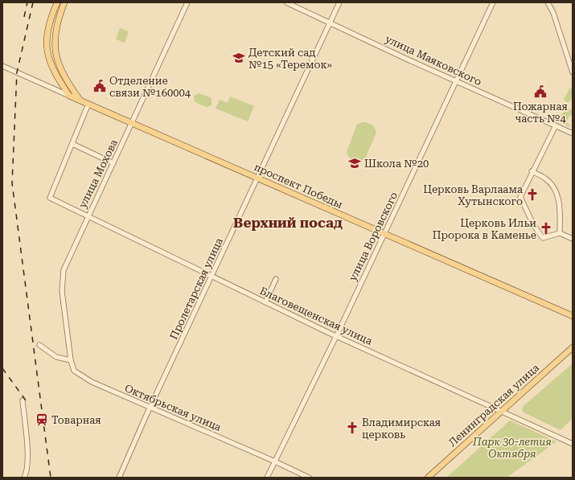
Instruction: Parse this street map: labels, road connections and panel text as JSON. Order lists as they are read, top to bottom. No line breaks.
{"streets":{"main road":["проспект Победы","Ленинградская улица"],"street":["улица Маяковского","улица Мохова","улица Воровского","Пролетарская улица","Благовещенская улица","Октябрьская улица"]},"crossings":[["улица Маяковского","улица Воровского"],["улица Маяковского","Пролетарская улица"],["улица Мохова","проспект Победы"],["улица Мохова","Благовещенская улица"],["улица Мохова","Октябрьская улица"],["проспект Победы","улица Воровского"],["проспект Победы","Пролетарская улица"],["улица Воровского","Благовещенская улица"],["улица Воровского","Октябрьская улица"],["Пролетарская улица","Благовещенская улица"],["Пролетарская улица","Октябрьская улица"],["Благовещенская улица","Ленинградская улица"]],"districts":["Верхний посад"],"parks":["Парк 30-летия Октября"],"places":{"school or university":["Детский сад №15 «Теремок»","Школа №20"],"public building":["Отделение связи №160004","Пожарная часть №4"],"church":["Церковь Варлаама Хутынского","Церковь Ильи Пророка в Каменье","Владимирская церковь"],"station":["Товарная"]}}
